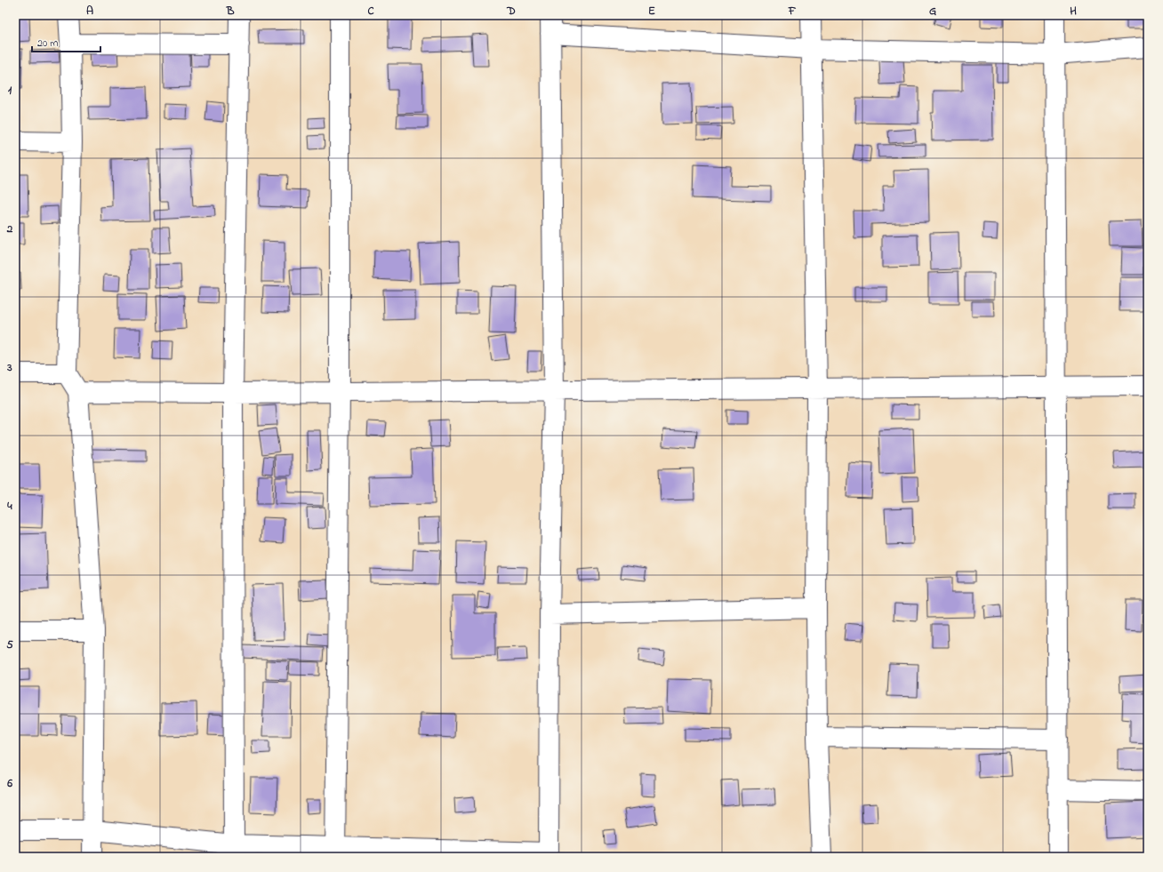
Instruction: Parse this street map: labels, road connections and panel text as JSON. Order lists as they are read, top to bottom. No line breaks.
{"scale_bar":"20 m","grid":{"columns":["A","B","C","D","E","F","G","H"],"rows":["1","2","3","4","5","6"]}}
